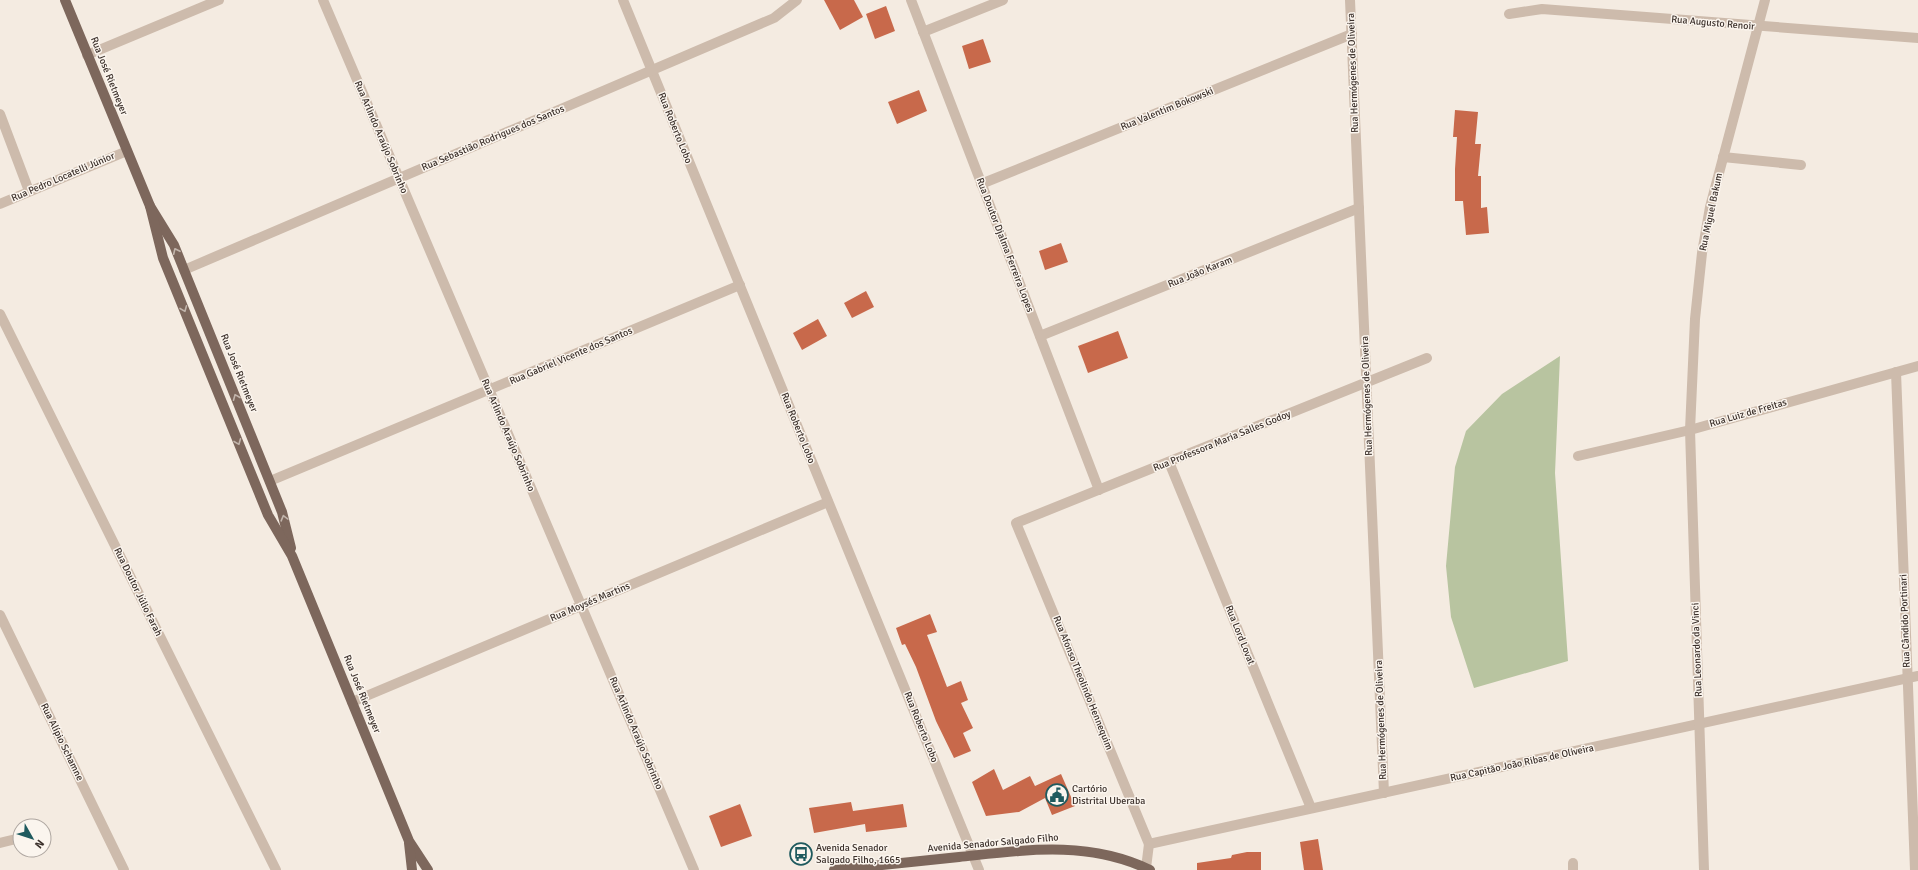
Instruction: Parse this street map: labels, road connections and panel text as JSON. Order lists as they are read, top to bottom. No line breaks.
{"streets":{"main road":["Rua José Rietmeyer","Avenida Senador Salgado Filho"],"street":["Rua Augusto Renoir","Rua Hermógenes de Oliveira","Rua Valentim Bokowski","Rua Roberto Lobo","Rua Arlindo Araújo Sobrinho","Rua Sebastião Rodrigues dos Santos","Rua Pedro Locatelli Júnior","Rua Miguel Bakum","Rua Doutor Djalma Ferreira Lopes","Rua João Karam","Rua Gabriel Vicente dos Santos","Rua Luiz de Freitas","Rua Professora Maria Salles Godoy","Rua Doutor Júlio Farah","Rua Moysés Martins","Rua Cândido Portinari","Rua Lord Lovat","Rua Leonardo da Vinci","Rua Afonso Theolindo Hennequim","Rua Alípio Schamne","Rua Capitão João Ribas de Oliveira"]},"crossings":[["Rua Augusto Renoir","Rua Miguel Bakum"],["Rua Hermógenes de Oliveira","Rua Valentim Bokowski"],["Rua Hermógenes de Oliveira","Rua João Karam"],["Rua Hermógenes de Oliveira","Rua Professora Maria Salles Godoy"],["Rua Hermógenes de Oliveira","Rua Capitão João Ribas de Oliveira"],["Rua José Rietmeyer","Rua Sebastião Rodrigues dos Santos"],["Rua José Rietmeyer","Rua Pedro Locatelli Júnior"],["Rua José Rietmeyer","Rua Gabriel Vicente dos Santos"],["Rua José Rietmeyer","Rua Moysés Martins"],["Rua Valentim Bokowski","Rua Doutor Djalma Ferreira Lopes"],["Rua Roberto Lobo","Rua Sebastião Rodrigues dos Santos"],["Rua Roberto Lobo","Rua Gabriel Vicente dos Santos"],["Rua Roberto Lobo","Rua Moysés Martins"],["Rua Roberto Lobo","Avenida Senador Salgado Filho"],["Rua Arlindo Araújo Sobrinho","Rua Sebastião Rodrigues dos Santos"],["Rua Arlindo Araújo Sobrinho","Rua Gabriel Vicente dos Santos"],["Rua Arlindo Araújo Sobrinho","Rua Moysés Martins"],["Rua Miguel Bakum","Rua Luiz de Freitas"],["Rua Miguel Bakum","Rua Leonardo da Vinci"],["Rua Doutor Djalma Ferreira Lopes","Rua João Karam"],["Rua Doutor Djalma Ferreira Lopes","Rua Professora Maria Salles Godoy"],["Rua Luiz de Freitas","Rua Cândido Portinari"],["Rua Luiz de Freitas","Rua Leonardo da Vinci"],["Rua Professora Maria Salles Godoy","Rua Lord Lovat"],["Rua Professora Maria Salles Godoy","Rua Afonso Theolindo Hennequim"],["Rua Cândido Portinari","Rua Capitão João Ribas de Oliveira"],["Rua Lord Lovat","Rua Capitão João Ribas de Oliveira"],["Rua Leonardo da Vinci","Rua Capitão João Ribas de Oliveira"],["Rua Afonso Theolindo Hennequim","Rua Capitão João Ribas de Oliveira"]],"places":{"public building":["Cartório Distrital Uberaba"],"bus stop":["Avenida Senador Salgado Filho, 1665"]},"north":"bottom right"}
